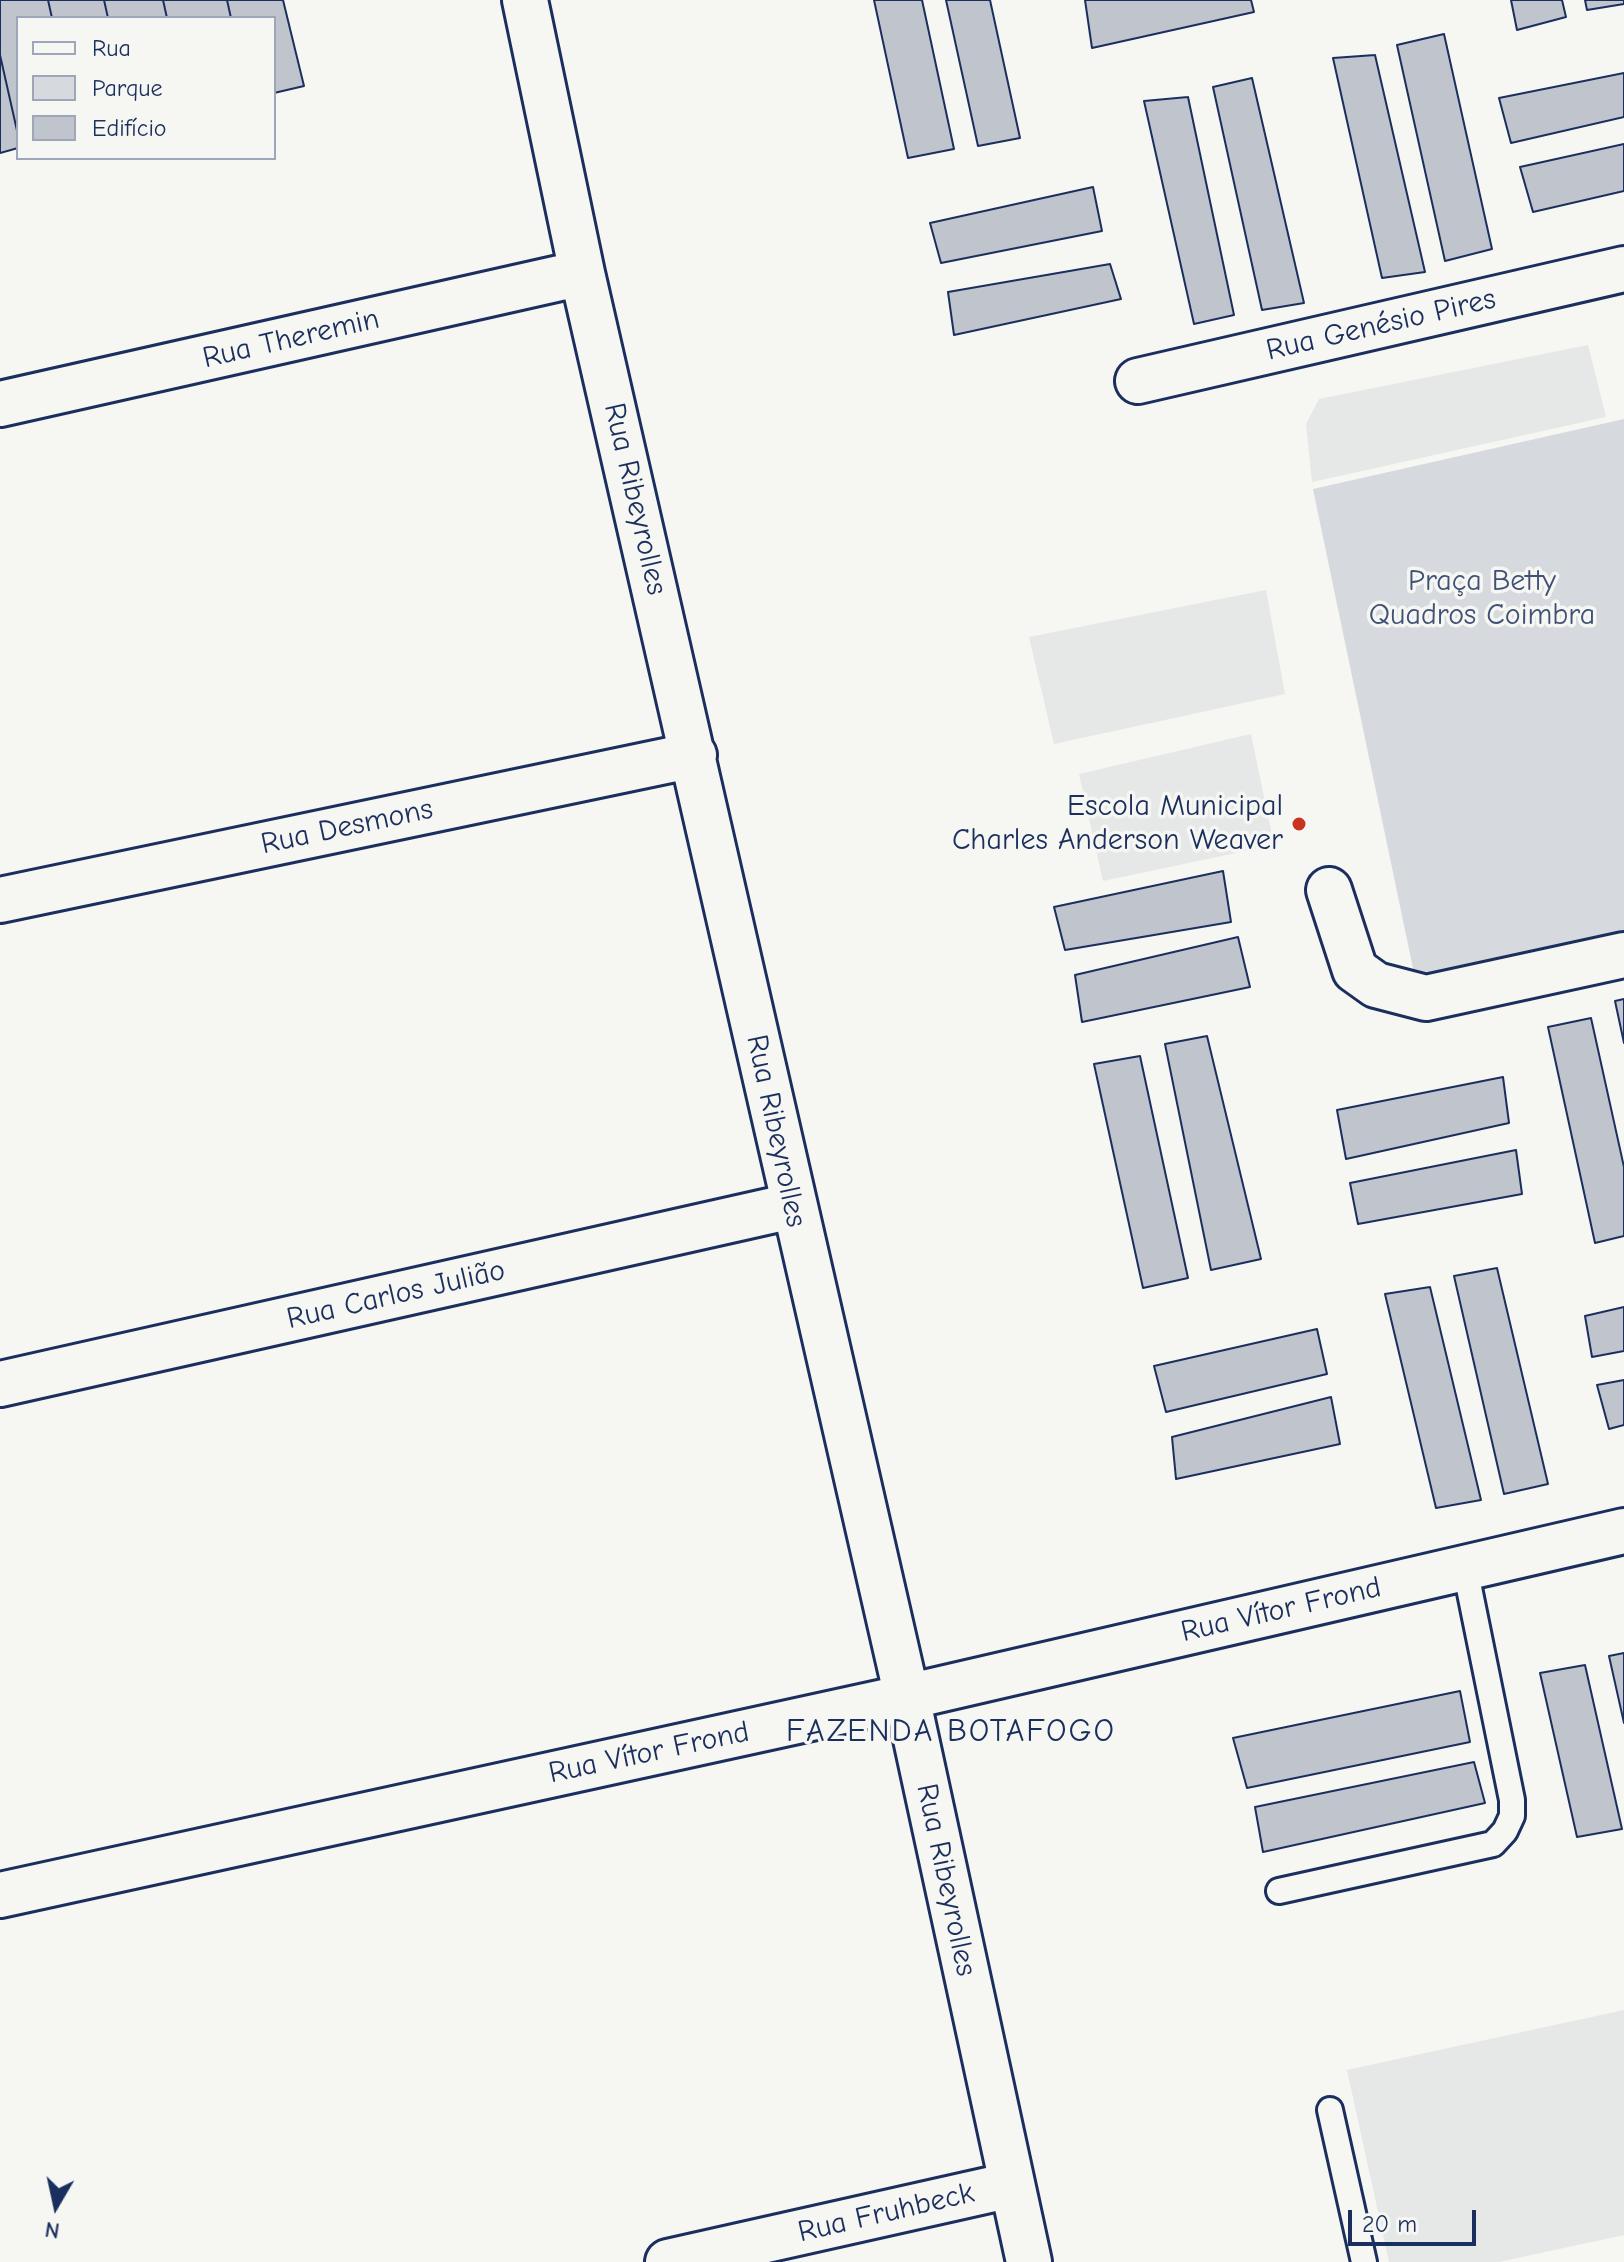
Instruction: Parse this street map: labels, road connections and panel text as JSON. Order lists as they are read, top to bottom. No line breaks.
{"streets":{"street":["Rua Genésio Pires","Rua Theremin","Rua Ribeyrolles","Rua Desmons","Rua Carlos Julião","Rua Vítor Frond","Rua Fruhbeck"]},"crossings":[["Rua Theremin","Rua Ribeyrolles"],["Rua Ribeyrolles","Rua Desmons"],["Rua Ribeyrolles","Rua Carlos Julião"],["Rua Ribeyrolles","Rua Vítor Frond"],["Rua Ribeyrolles","Rua Fruhbeck"]],"districts":["FAZENDA BOTAFOGO"],"parks":["Praça Betty Quadros Coimbra"],"places":["Escola Municipal Charles Anderson Weaver"],"legend":["Rua","Parque","Edifício"],"scale_bar":"20 m","north":"bottom"}
